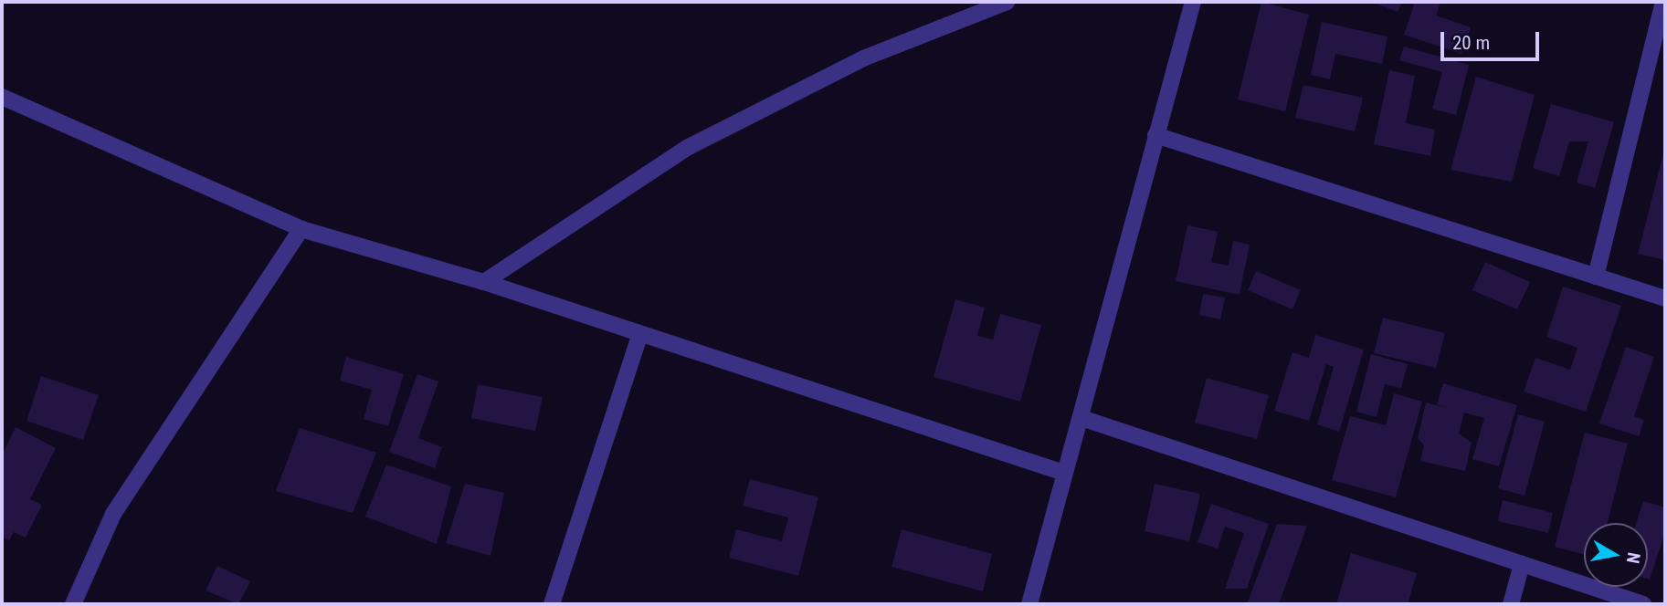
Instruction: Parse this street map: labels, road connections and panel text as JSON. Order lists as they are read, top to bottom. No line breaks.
{"scale_bar":"20 m","north":"right"}
